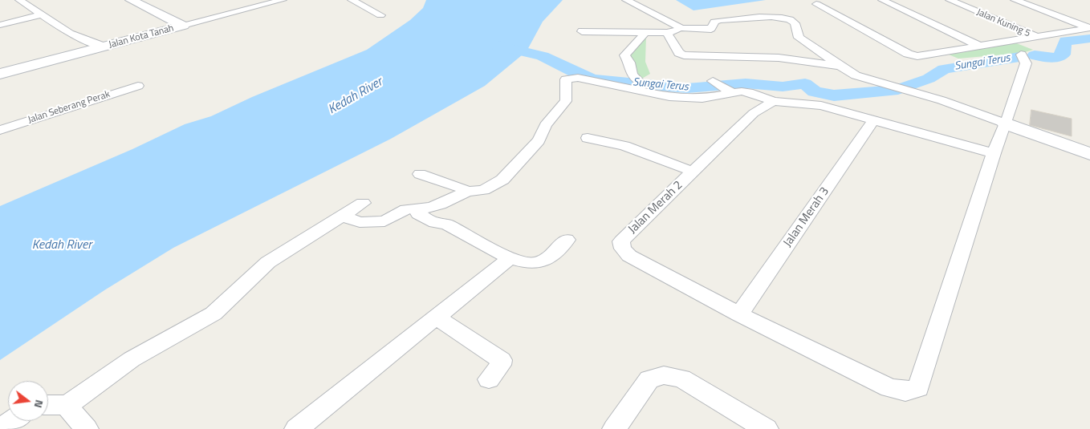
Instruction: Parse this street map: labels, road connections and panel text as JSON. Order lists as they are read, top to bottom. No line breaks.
{"streets":{"street":["Jalan Kuning 5","Jalan Kota Tanah","Jalan Seberang Perak","Jalan Merah 2","Jalan Merah 3"]},"crossings":[["Jalan Merah 2","Jalan Merah 3"]],"water":["Sungai Terus","Kedah River"],"north":"right"}
